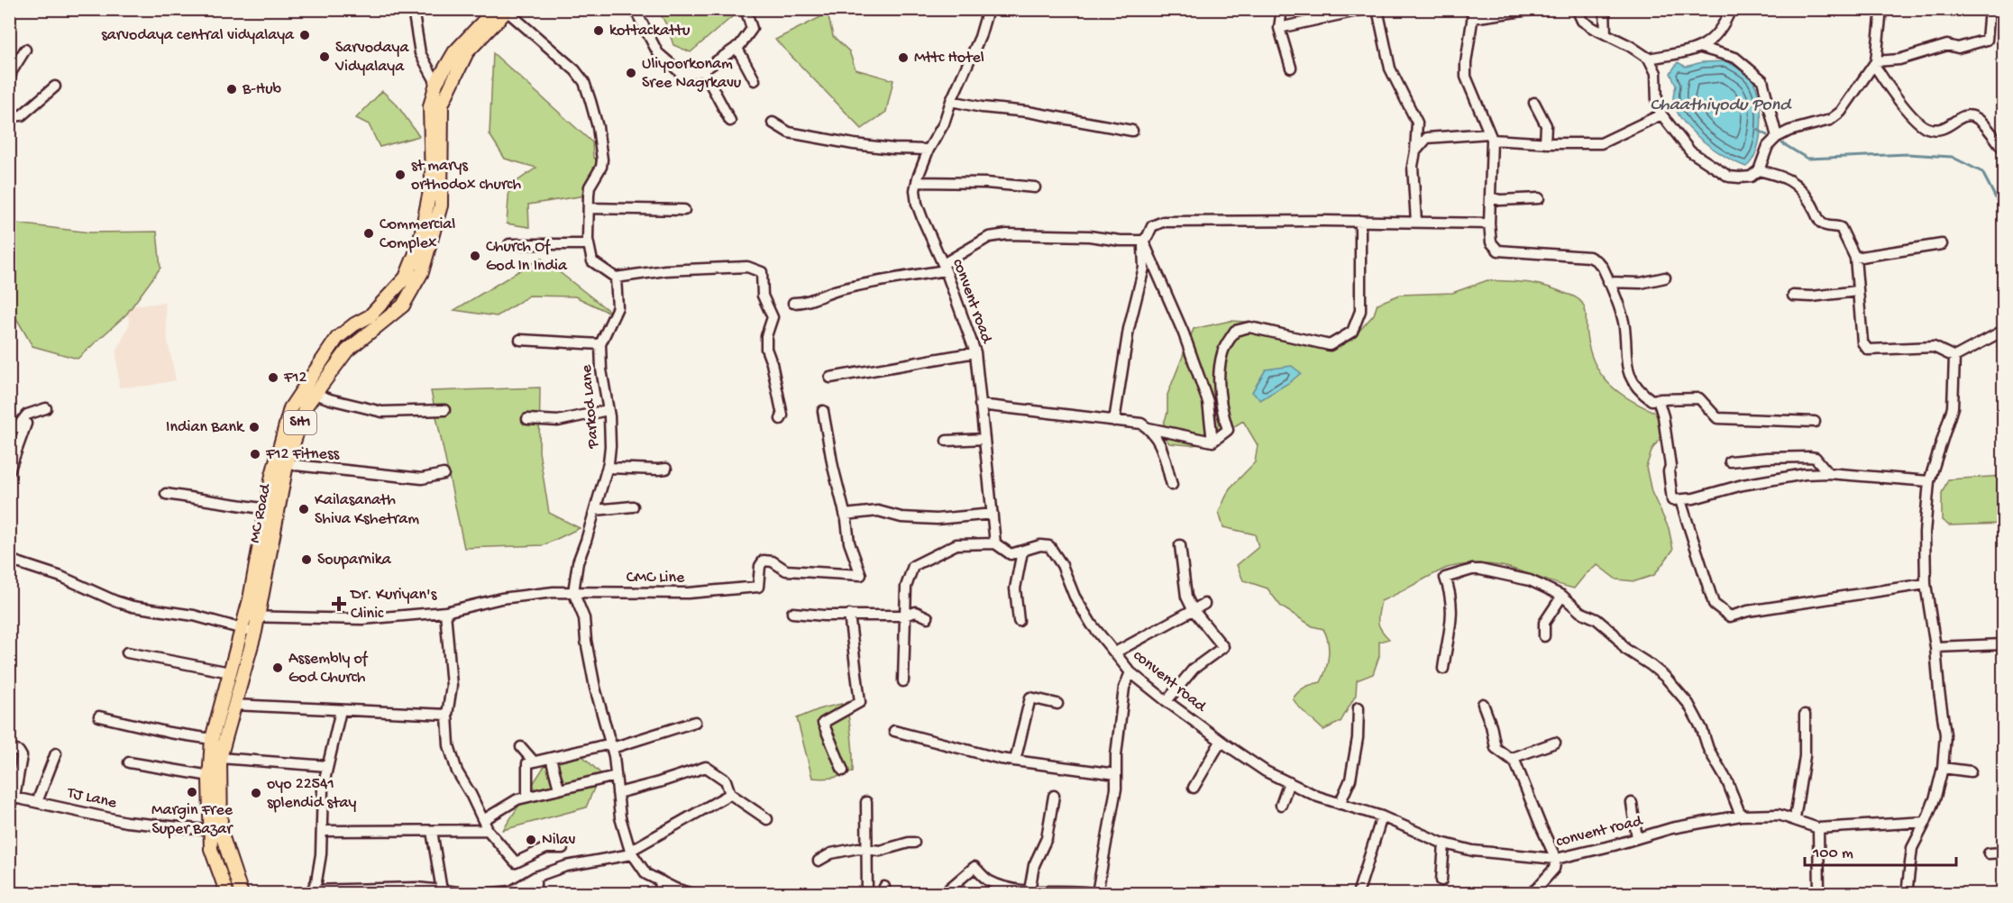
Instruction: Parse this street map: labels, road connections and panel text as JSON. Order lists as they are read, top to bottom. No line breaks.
{"streets":{"main road":["SH1","MC Road"],"street":["convent road","Parkod Lane","CMC Line","TJ Lane"]},"crossings":[["Parkod Lane","CMC Line"],["MC Road","CMC Line"],["MC Road","TJ Lane"]],"water":["Chaathiyodu Pond"],"places":{"other":["kottackattu","sarvodaya central vidyalaya","Sarvodaya Vidyalaya","Mttc Hotel","Uliyoorkonam Sree Nagrkavu","B-Hub","st marys orthodox church","Commercial Complex","Church Of God In India","F12","Indian Bank","F12 Fitness","Kailasanath Shiva Kshetram","Souparnika","Assembly of God Church","Margin Free Super Bazar","oyo 22541 splendid stay","Nilav"],"health":["Dr. Kuriyan's Clinic"]},"scale_bar":"100 m"}
